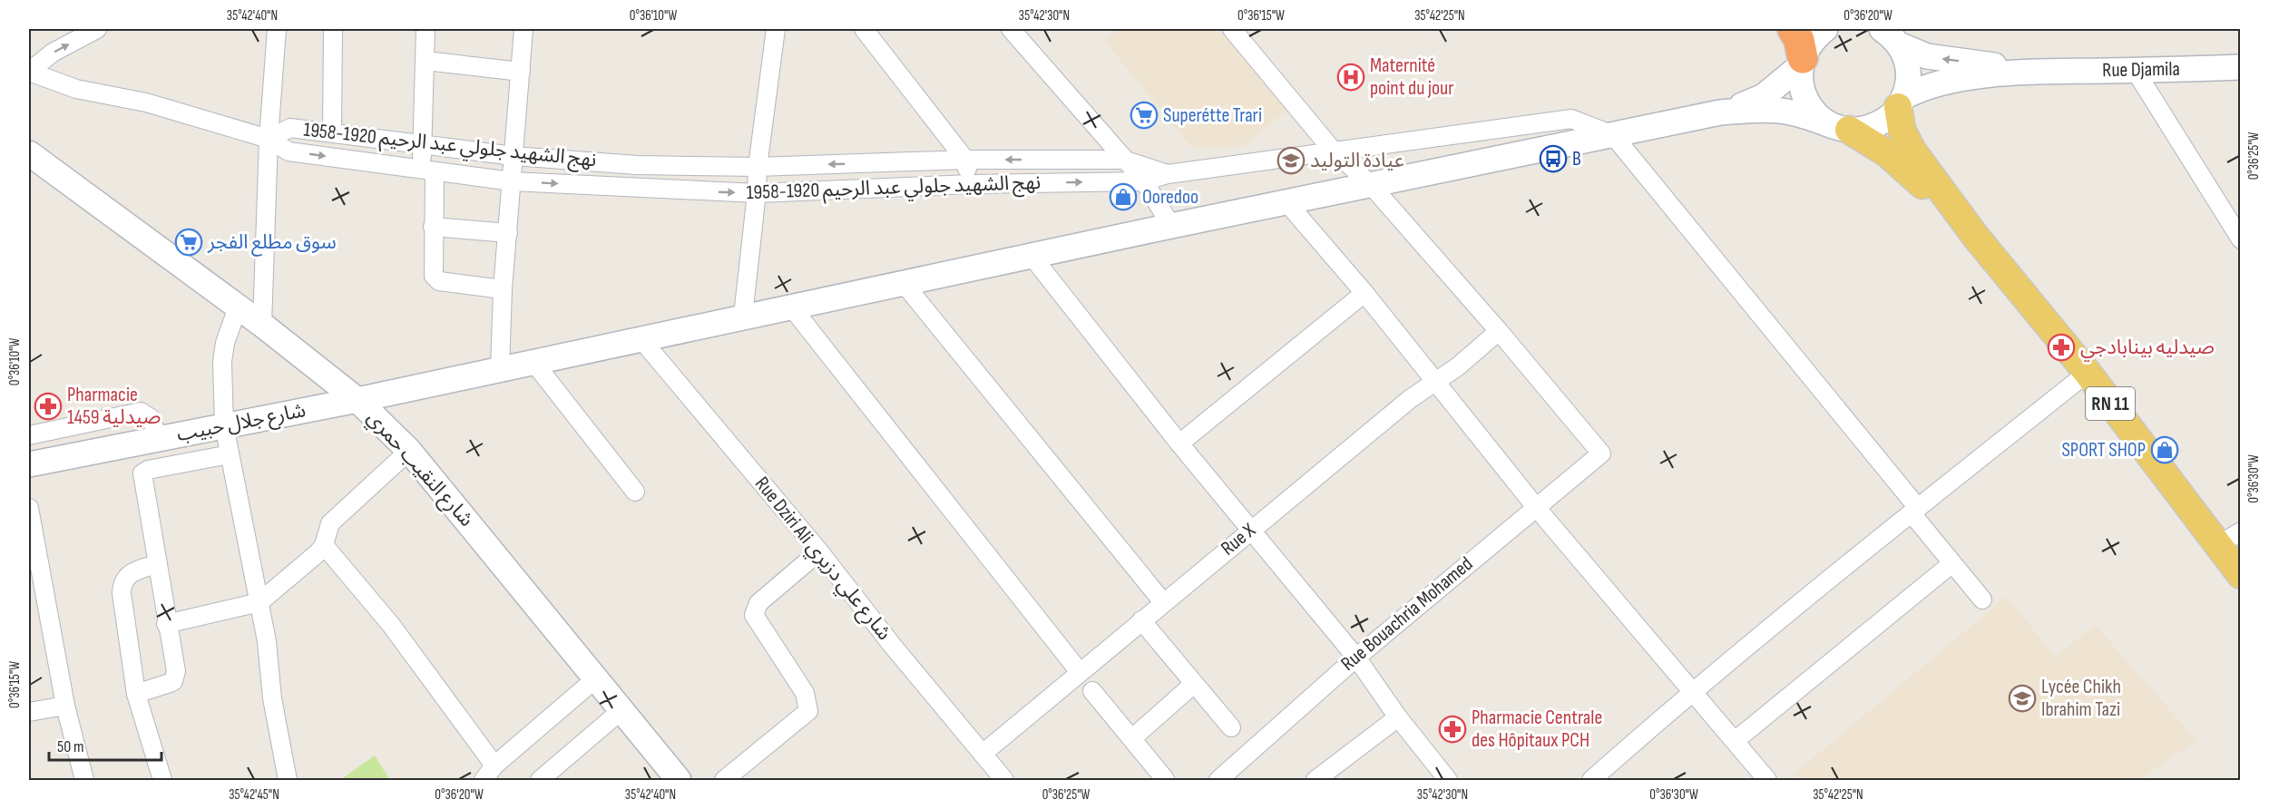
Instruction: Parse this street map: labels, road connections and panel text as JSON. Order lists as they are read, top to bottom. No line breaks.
{"streets":{"main road":["RN 11"],"street":["Rue Djamila","نهج الشهيد جلولي عبد الرحيم 1920-1958","شارع جلال حبيب","شارع النقيب حمري","Rue X","Rue Dziri Ali شارع علي دزيري","Rue Bouachria Mohamed"]},"crossings":[["شارع جلال حبيب","شارع النقيب حمري"],["شارع جلال حبيب","Rue Dziri Ali شارع علي دزيري"],["Rue X","Rue Dziri Ali شارع علي دزيري"],["Rue X","Rue Bouachria Mohamed"]],"places":{"hospital":["Maternité point du jour"],"supermarket":["Superétte Trari","سوق مطلع الفجر"],"bus stop":["B"],"school or university":["عيادة التوليد","Lycée Chikh Ibrahim Tazi"],"shop":["Ooredoo","SPORT SHOP"],"pharmacy":["صيدليه بينابادجي","Pharmacie 1459 صيدلية","Pharmacie Centrale des Hôpitaux PCH"]},"scale_bar":"50 m","coordinates":["35°42'40\"N","0°36'10\"W","35°42'30\"N","0°36'15\"W","35°42'25\"N","0°36'20\"W","0°36'25\"W","0°36'30\"W","35°42'45\"N"]}
